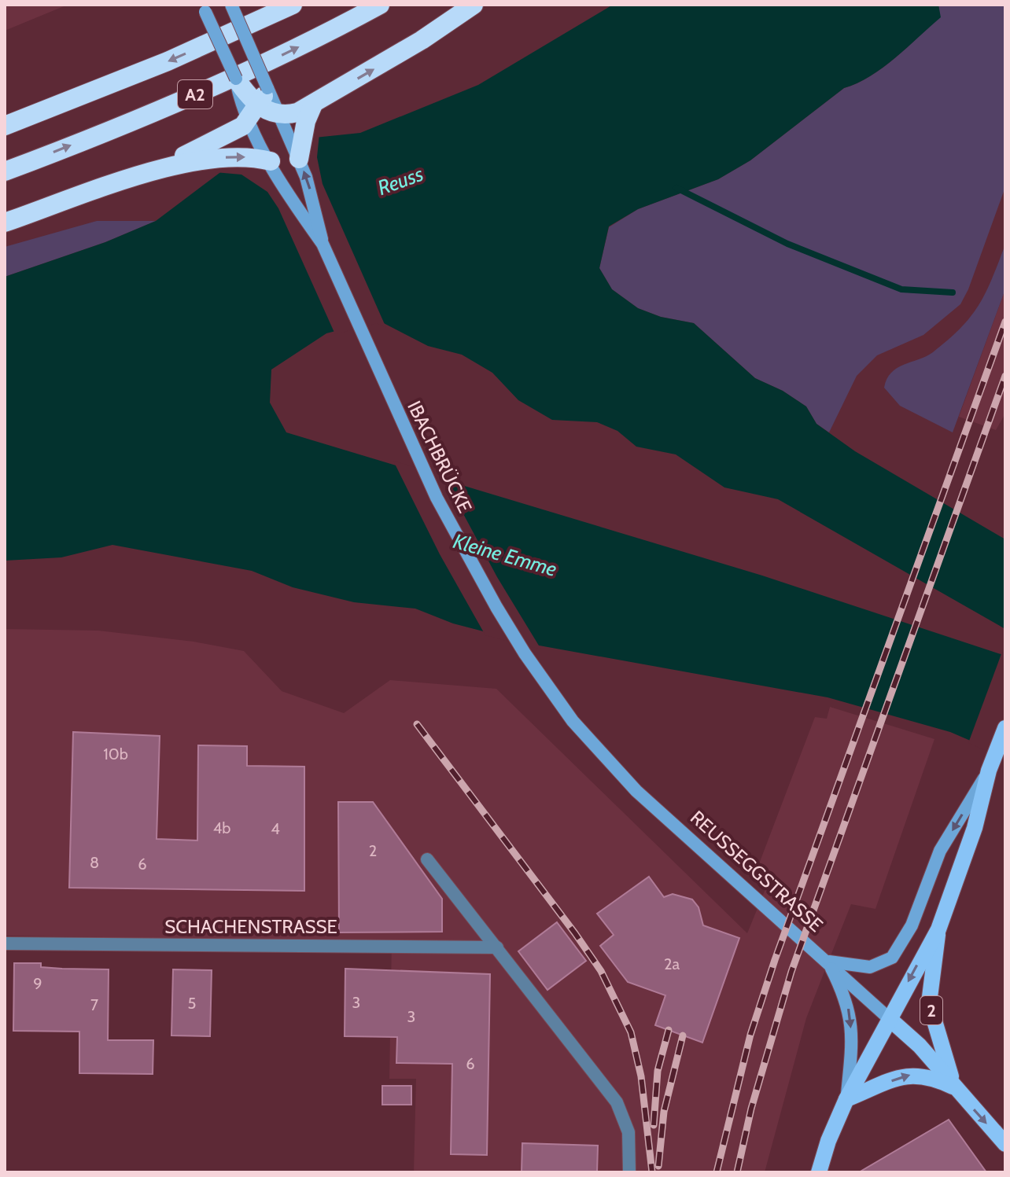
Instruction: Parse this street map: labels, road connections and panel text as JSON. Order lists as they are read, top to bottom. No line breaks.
{"streets":{"highway":["A2"],"main road":["IBACHBRÜCKE","REUSSEGGSTRASSE","2"],"street":["SCHACHENSTRASSE"]},"crossings":[["IBACHBRÜCKE","REUSSEGGSTRASSE"],["REUSSEGGSTRASSE","2"]],"water":["Reuss","Kleine Emme"],"house_numbers":["10b","4b","4","2","8","6","2a","9","3","5","7","3","6"]}
